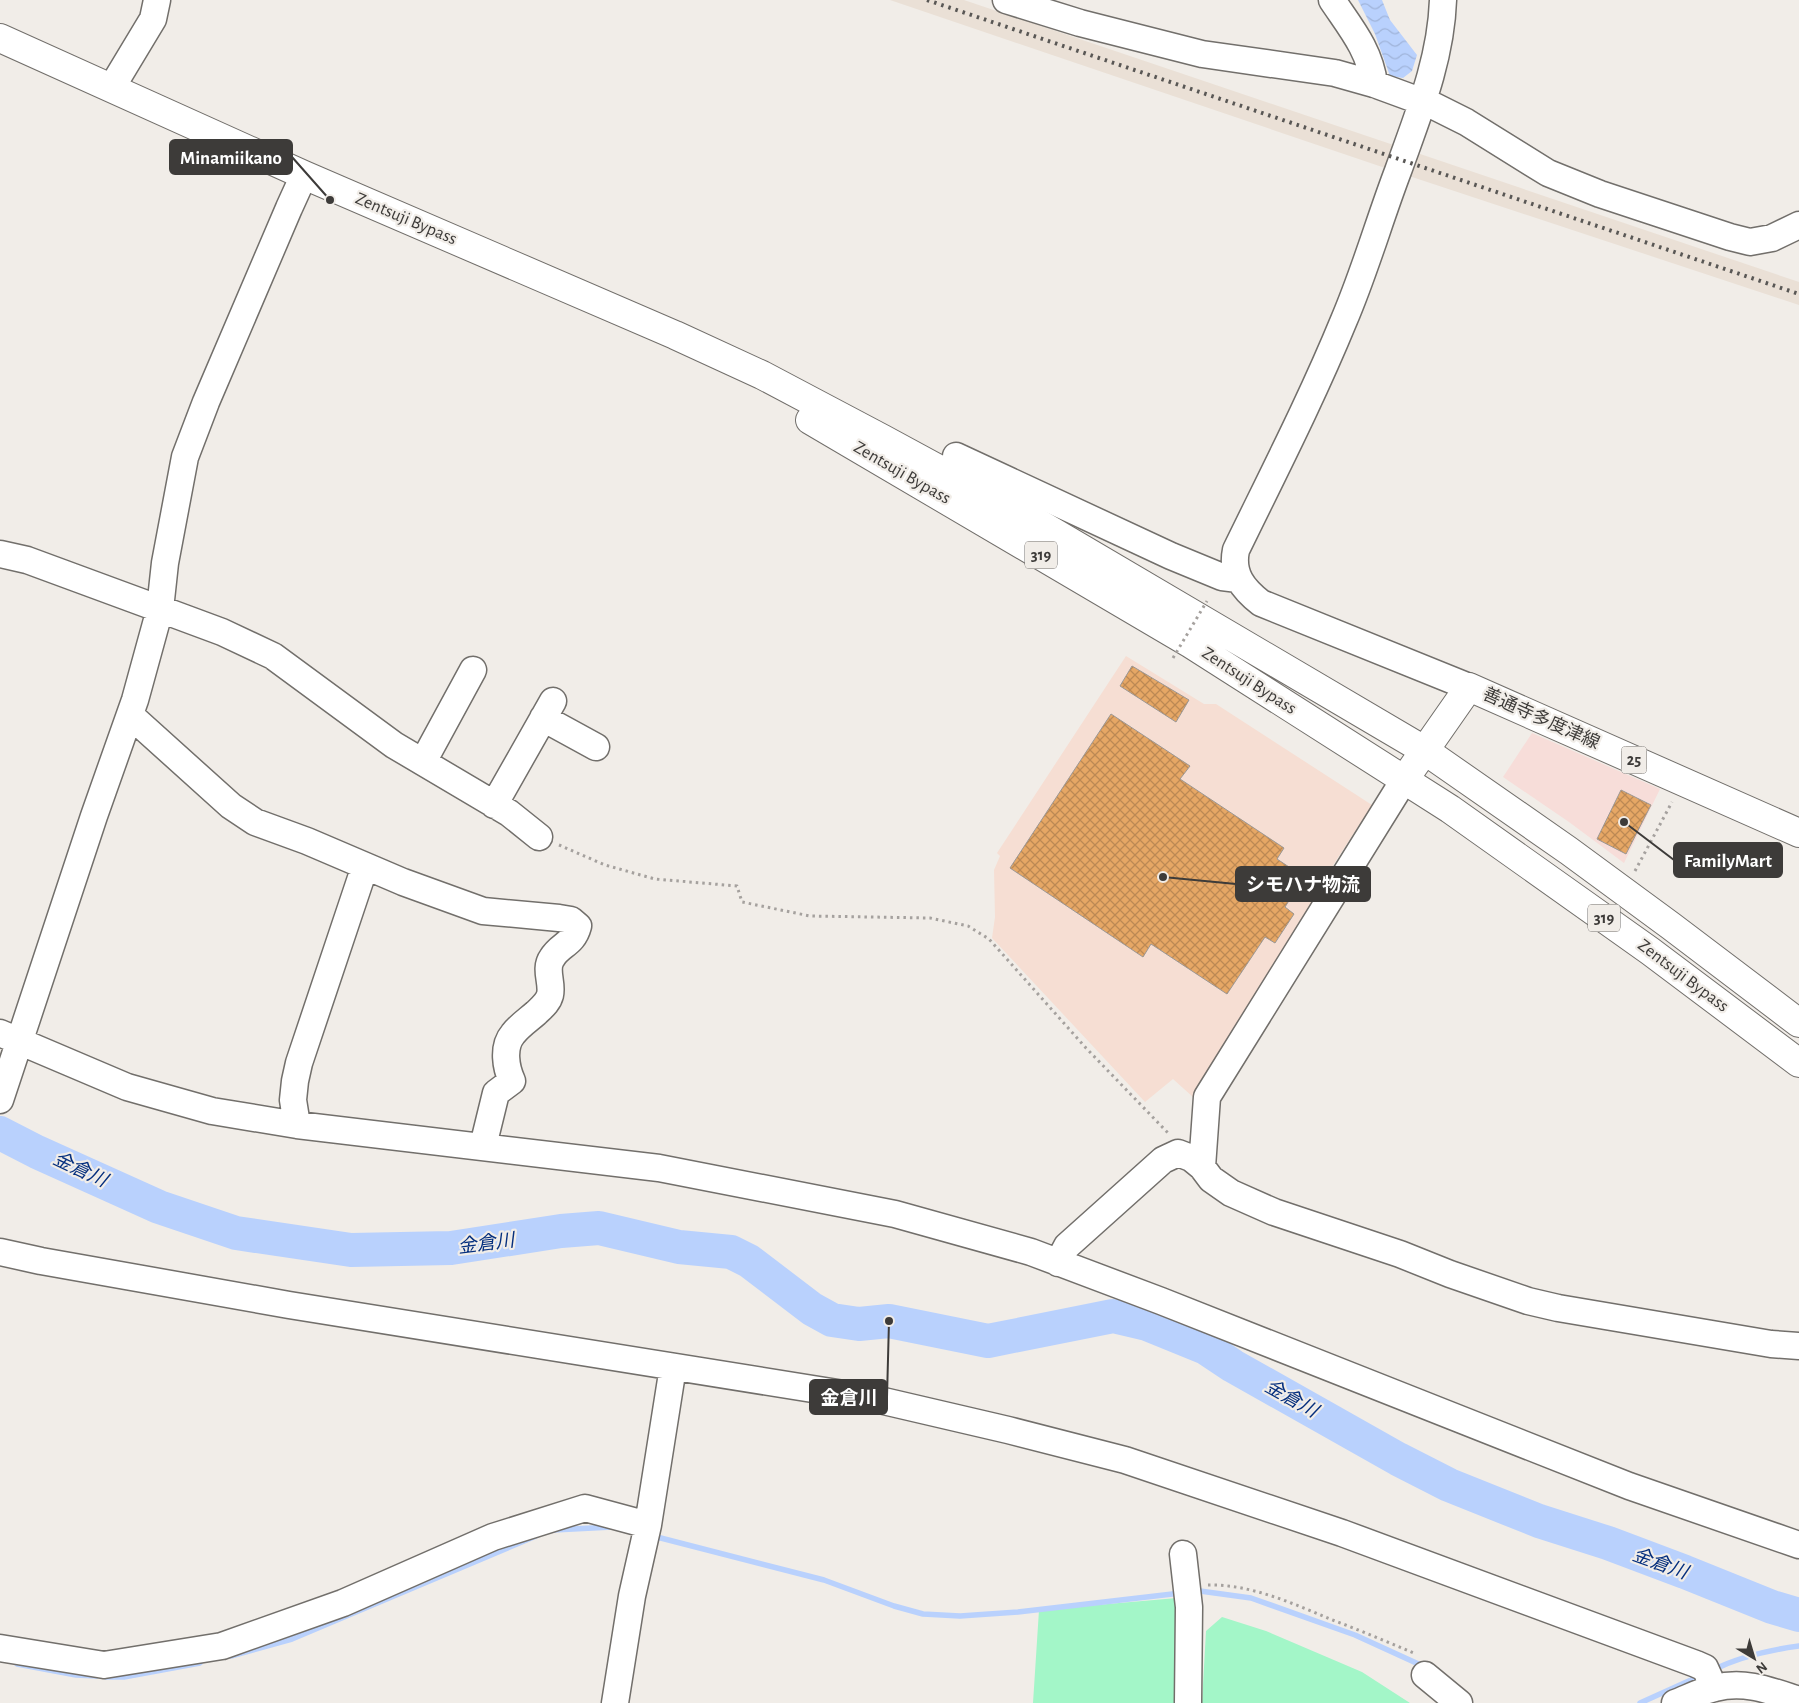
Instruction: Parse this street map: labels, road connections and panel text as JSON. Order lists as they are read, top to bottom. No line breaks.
{"streets":{"main road":["Zentsuji Bypass","319","善通寺多度津線","25"]},"crossings":[["Zentsuji Bypass","善通寺多度津線"]],"water":["金倉川"],"places":["Minamiikano","FamilyMart","シモハナ物流","金倉川"],"north":"bottom right"}
